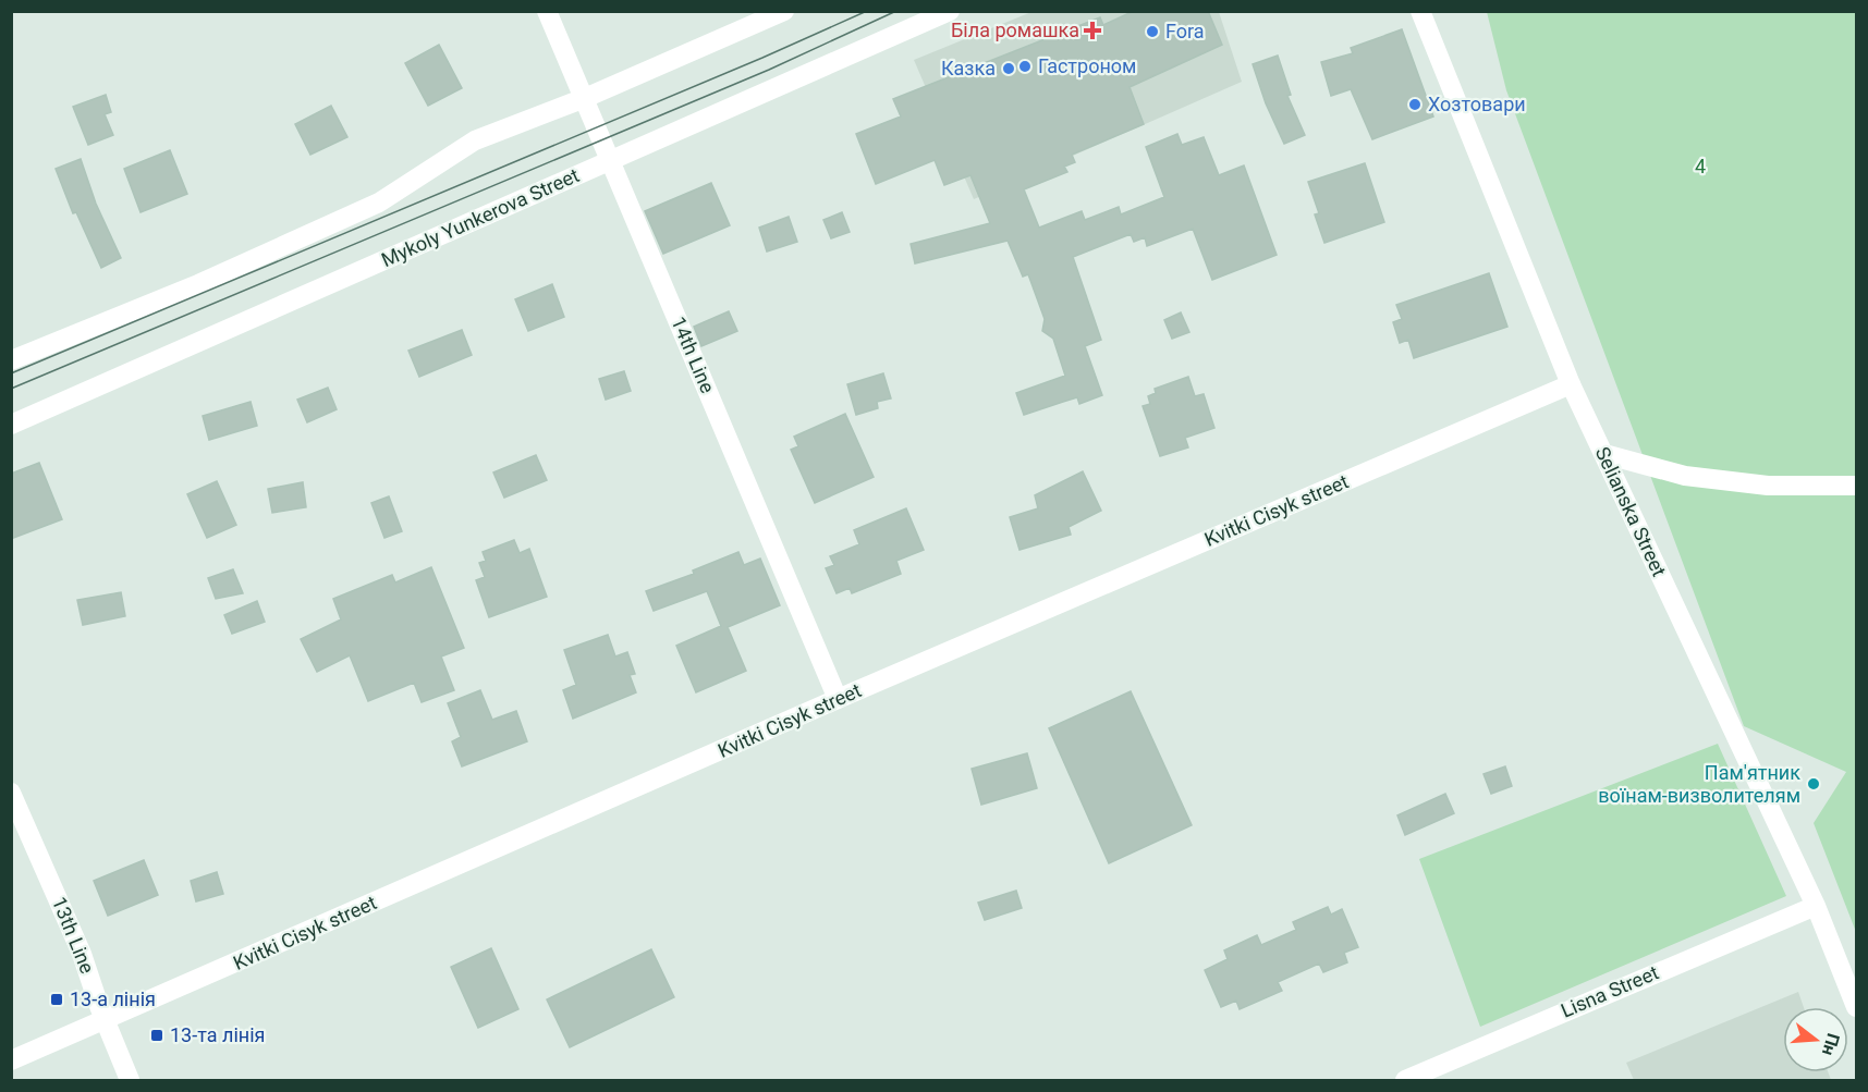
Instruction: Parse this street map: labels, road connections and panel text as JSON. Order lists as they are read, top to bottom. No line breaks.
{"streets":{"street":["Mykoly Yunkerova Street","14th Line","Kvitki Cisyk street","Selianska Street","13th Line","Lisna Street"]},"crossings":[["Mykoly Yunkerova Street","14th Line"],["14th Line","Kvitki Cisyk street"],["Kvitki Cisyk street","Selianska Street"],["Kvitki Cisyk street","13th Line"],["Selianska Street","Lisna Street"]],"parks":["4"],"places":{"health":["Біла ромашка"],"other":["Fora","Гастроном","Казка","Хозтовари","Пам'ятник воїнам-визволителям"],"transit":["13-а лінія","13-та лінія"]},"north":"right"}
